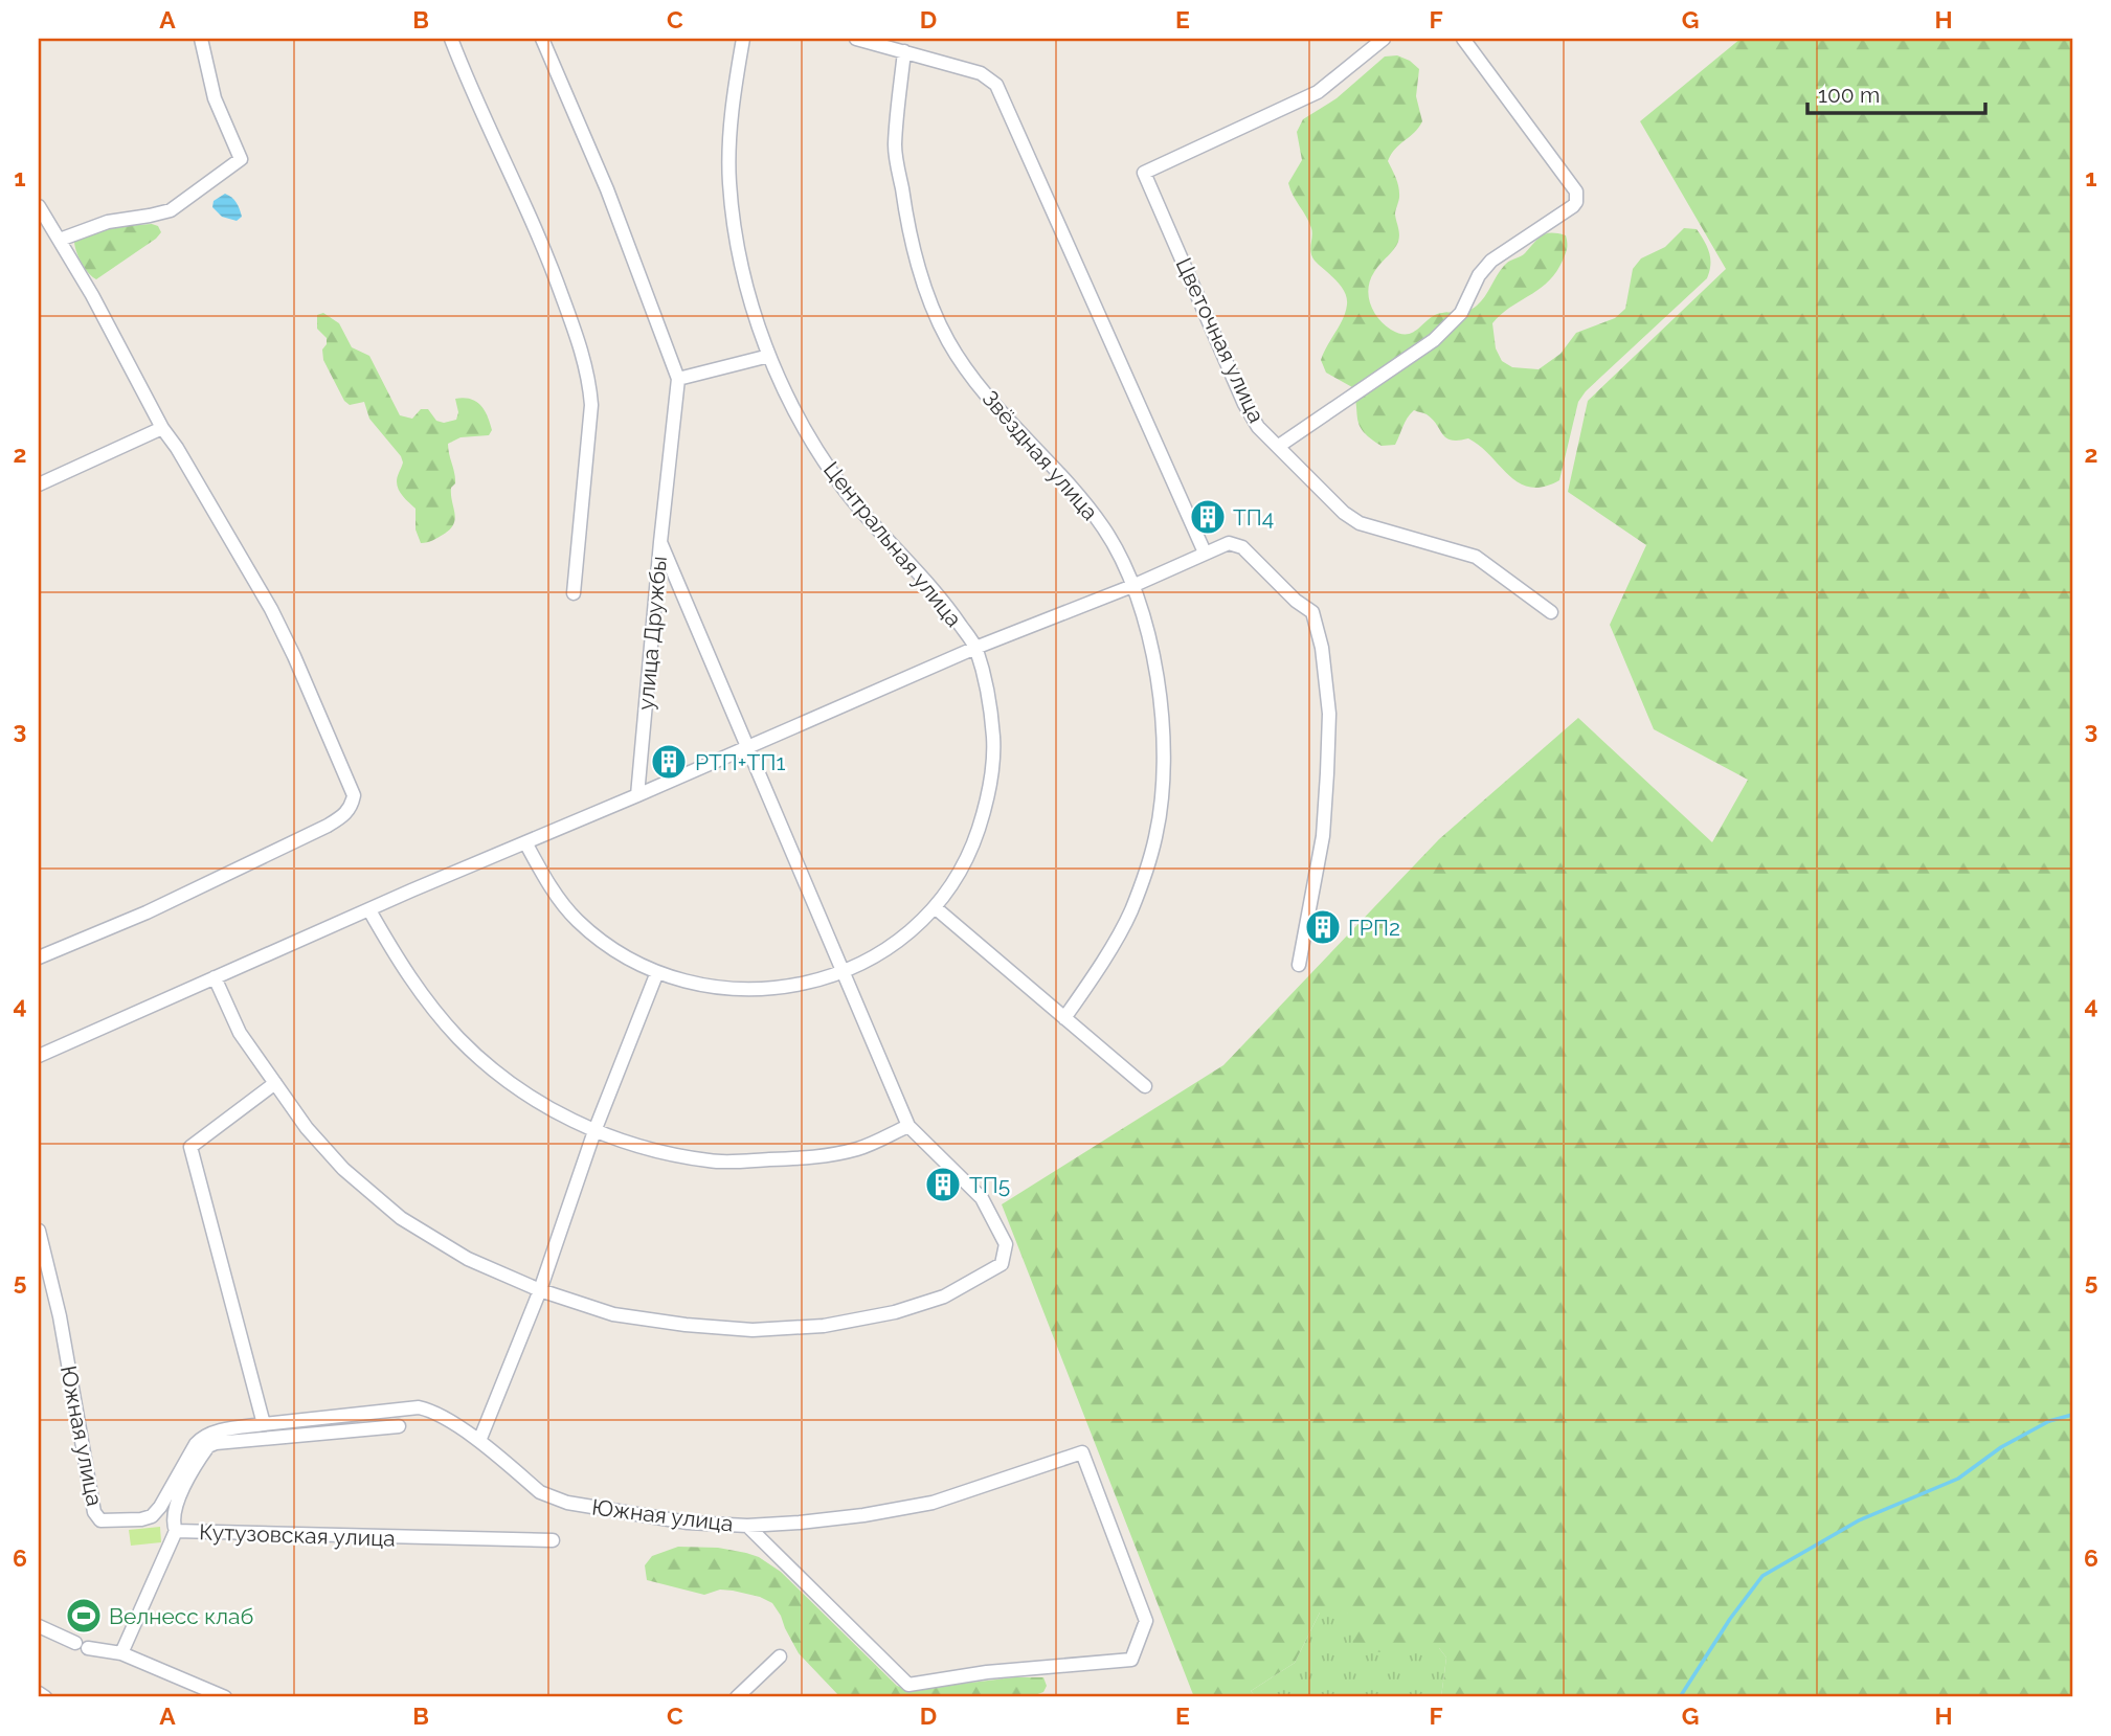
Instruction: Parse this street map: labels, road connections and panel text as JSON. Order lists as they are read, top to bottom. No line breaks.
{"streets":{"street":["Цветочная улица","Звёздная улица","Центральная улица","улица Дружбы","Южная улица","Кутузовская улица"]},"places":{"building":["ТП4","РТП+ТП1","ГРП2","ТП5"],"sports":["Велнесс клаб"]},"scale_bar":"100 m","grid":{"columns":["A","B","C","D","E","F","G","H"],"rows":["1","2","3","4","5","6"]}}
